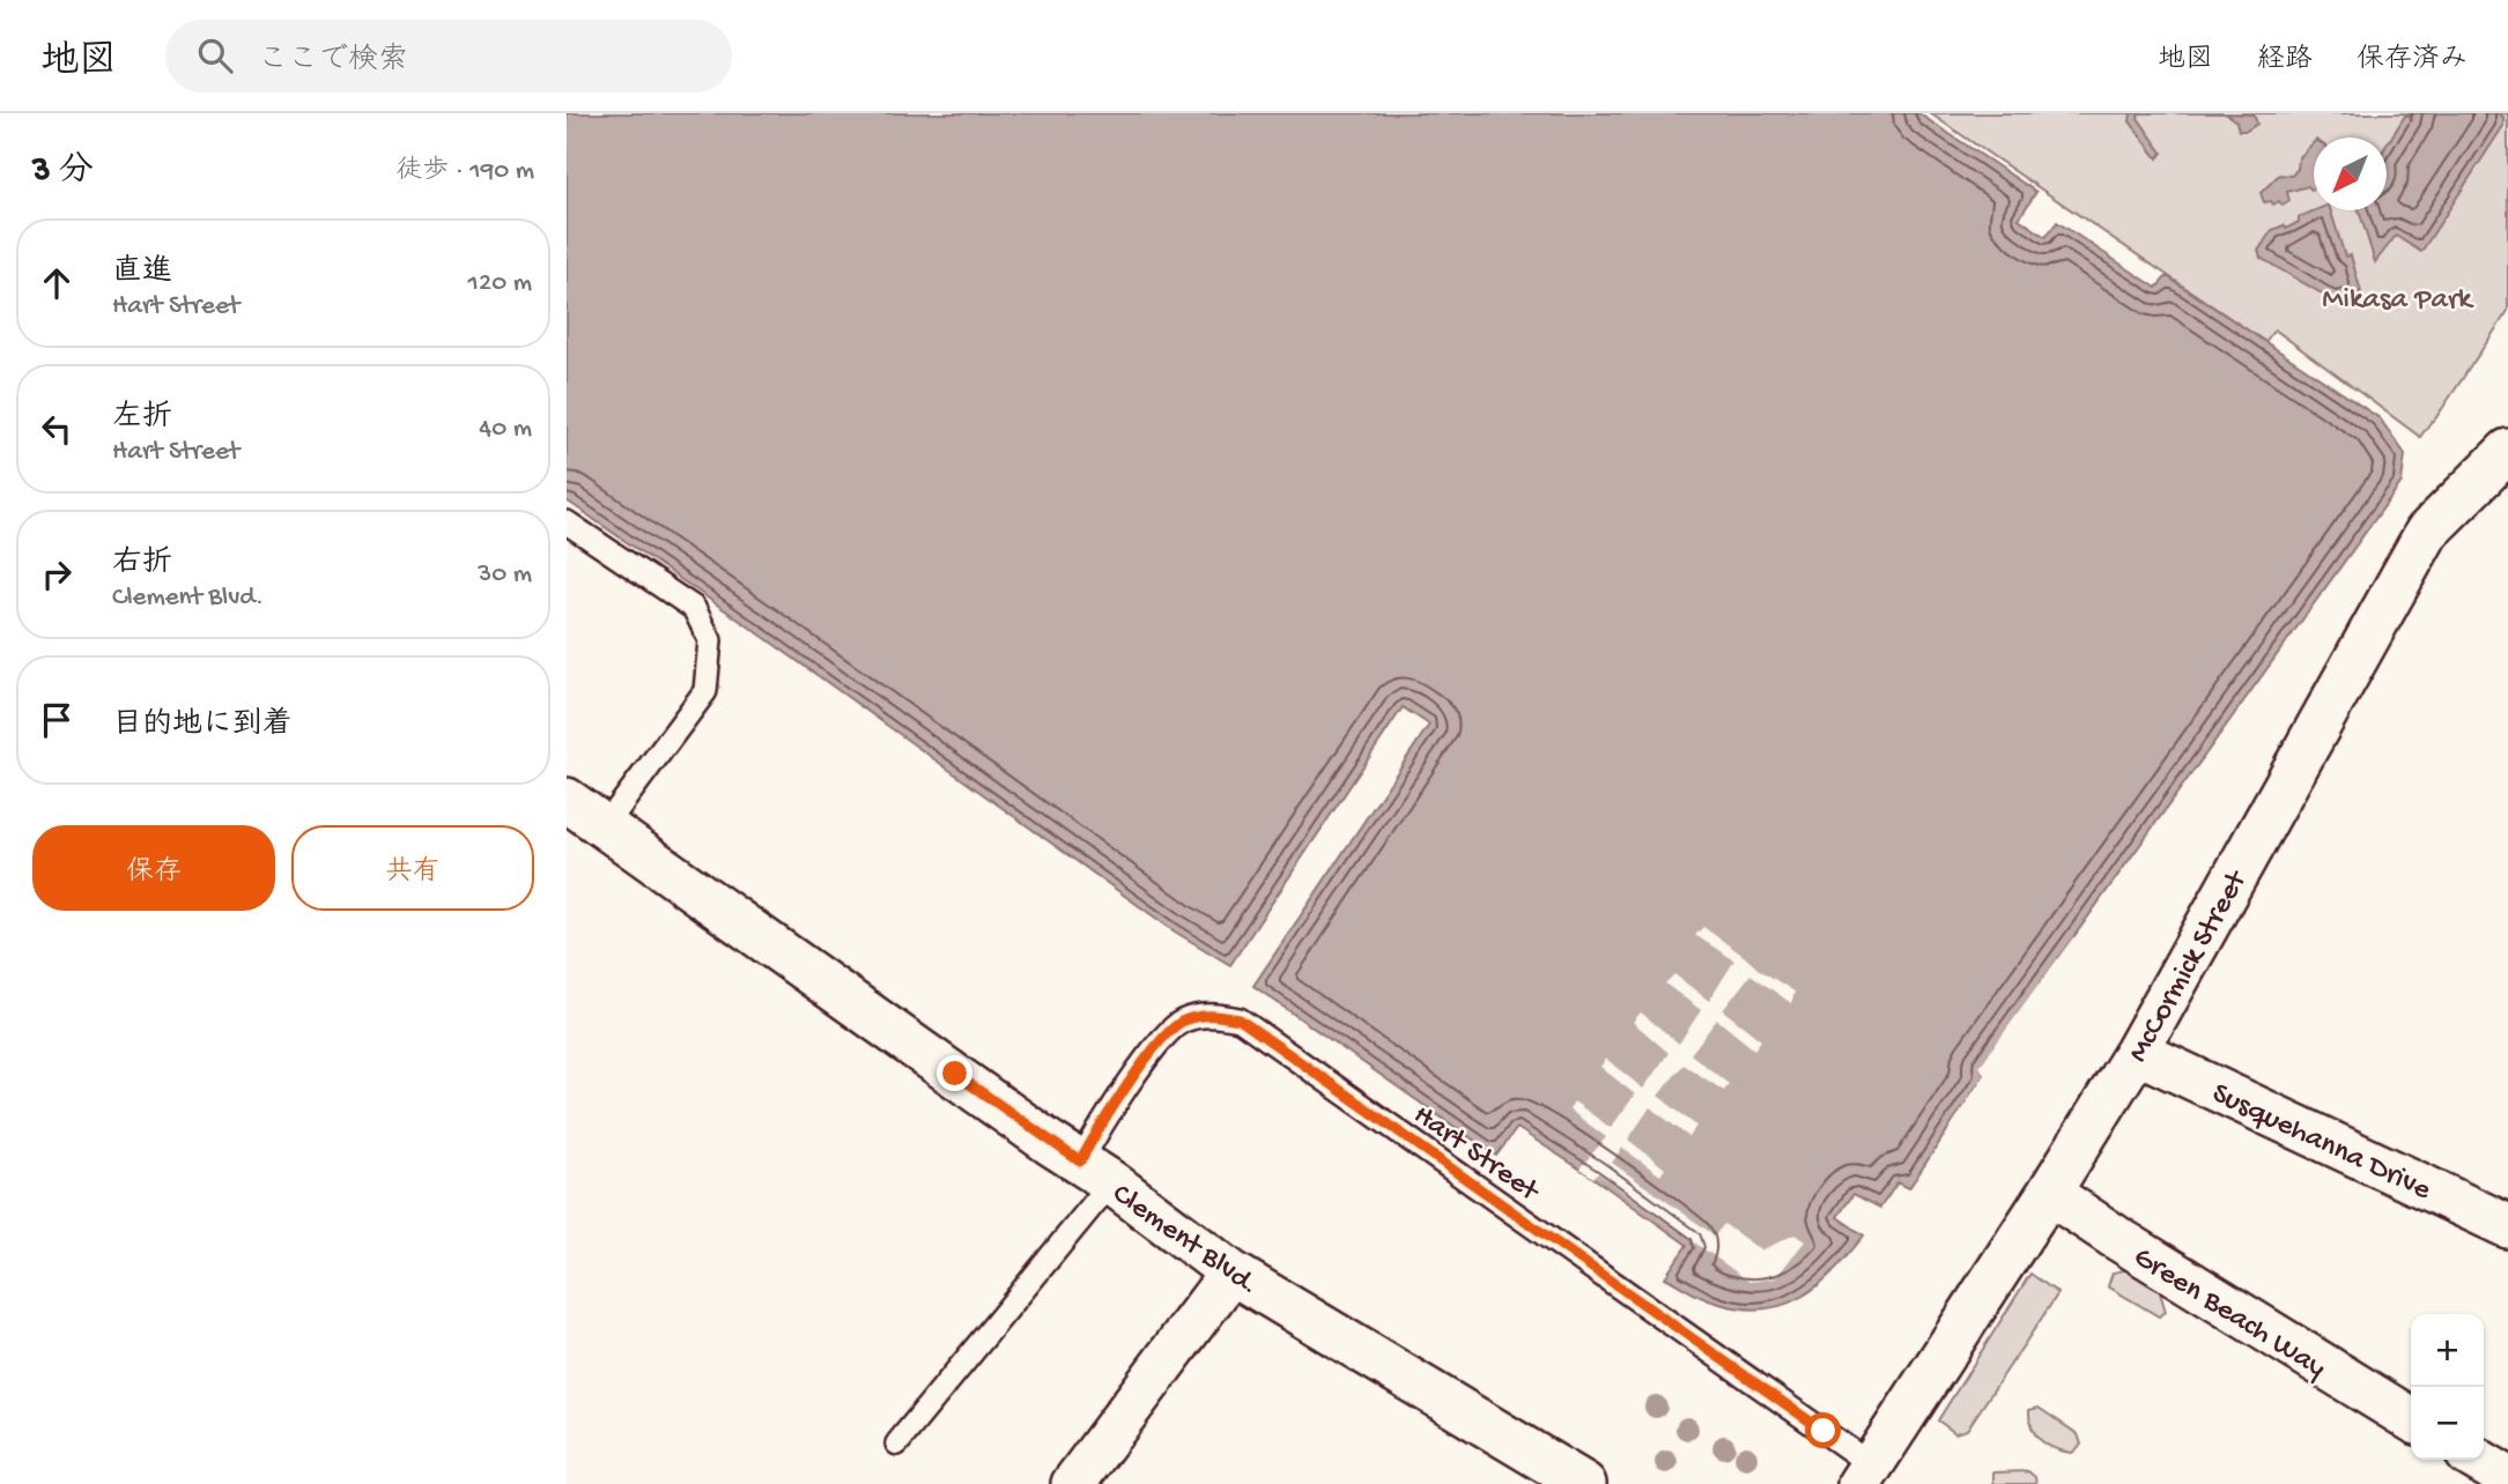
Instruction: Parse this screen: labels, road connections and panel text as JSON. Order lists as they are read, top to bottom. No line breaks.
{"streets":{"street":["McCormick Street","Susquehanna Drive","Clement Blvd.","Green Beach Way"],"lane":["Hart Street"]},"crossings":[["McCormick Street","Susquehanna Drive"],["McCormick Street","Hart Street"],["McCormick Street","Green Beach Way"],["Hart Street","Clement Blvd."]],"parks":["Mikasa Park"],"north":"bottom left","page":{"header":"地図","search":"ここで検索","nav":["地図","経路","保存済み"],"heading":["3 分","徒歩 · 190 m"],"list":[["直進","Hart Street","120 m"],["左折","Hart Street","40 m"],["右折","Clement Blvd.","30 m"],"目的地に到着"],"buttons":["保存","共有"],"map_buttons":["+","−"]}}
